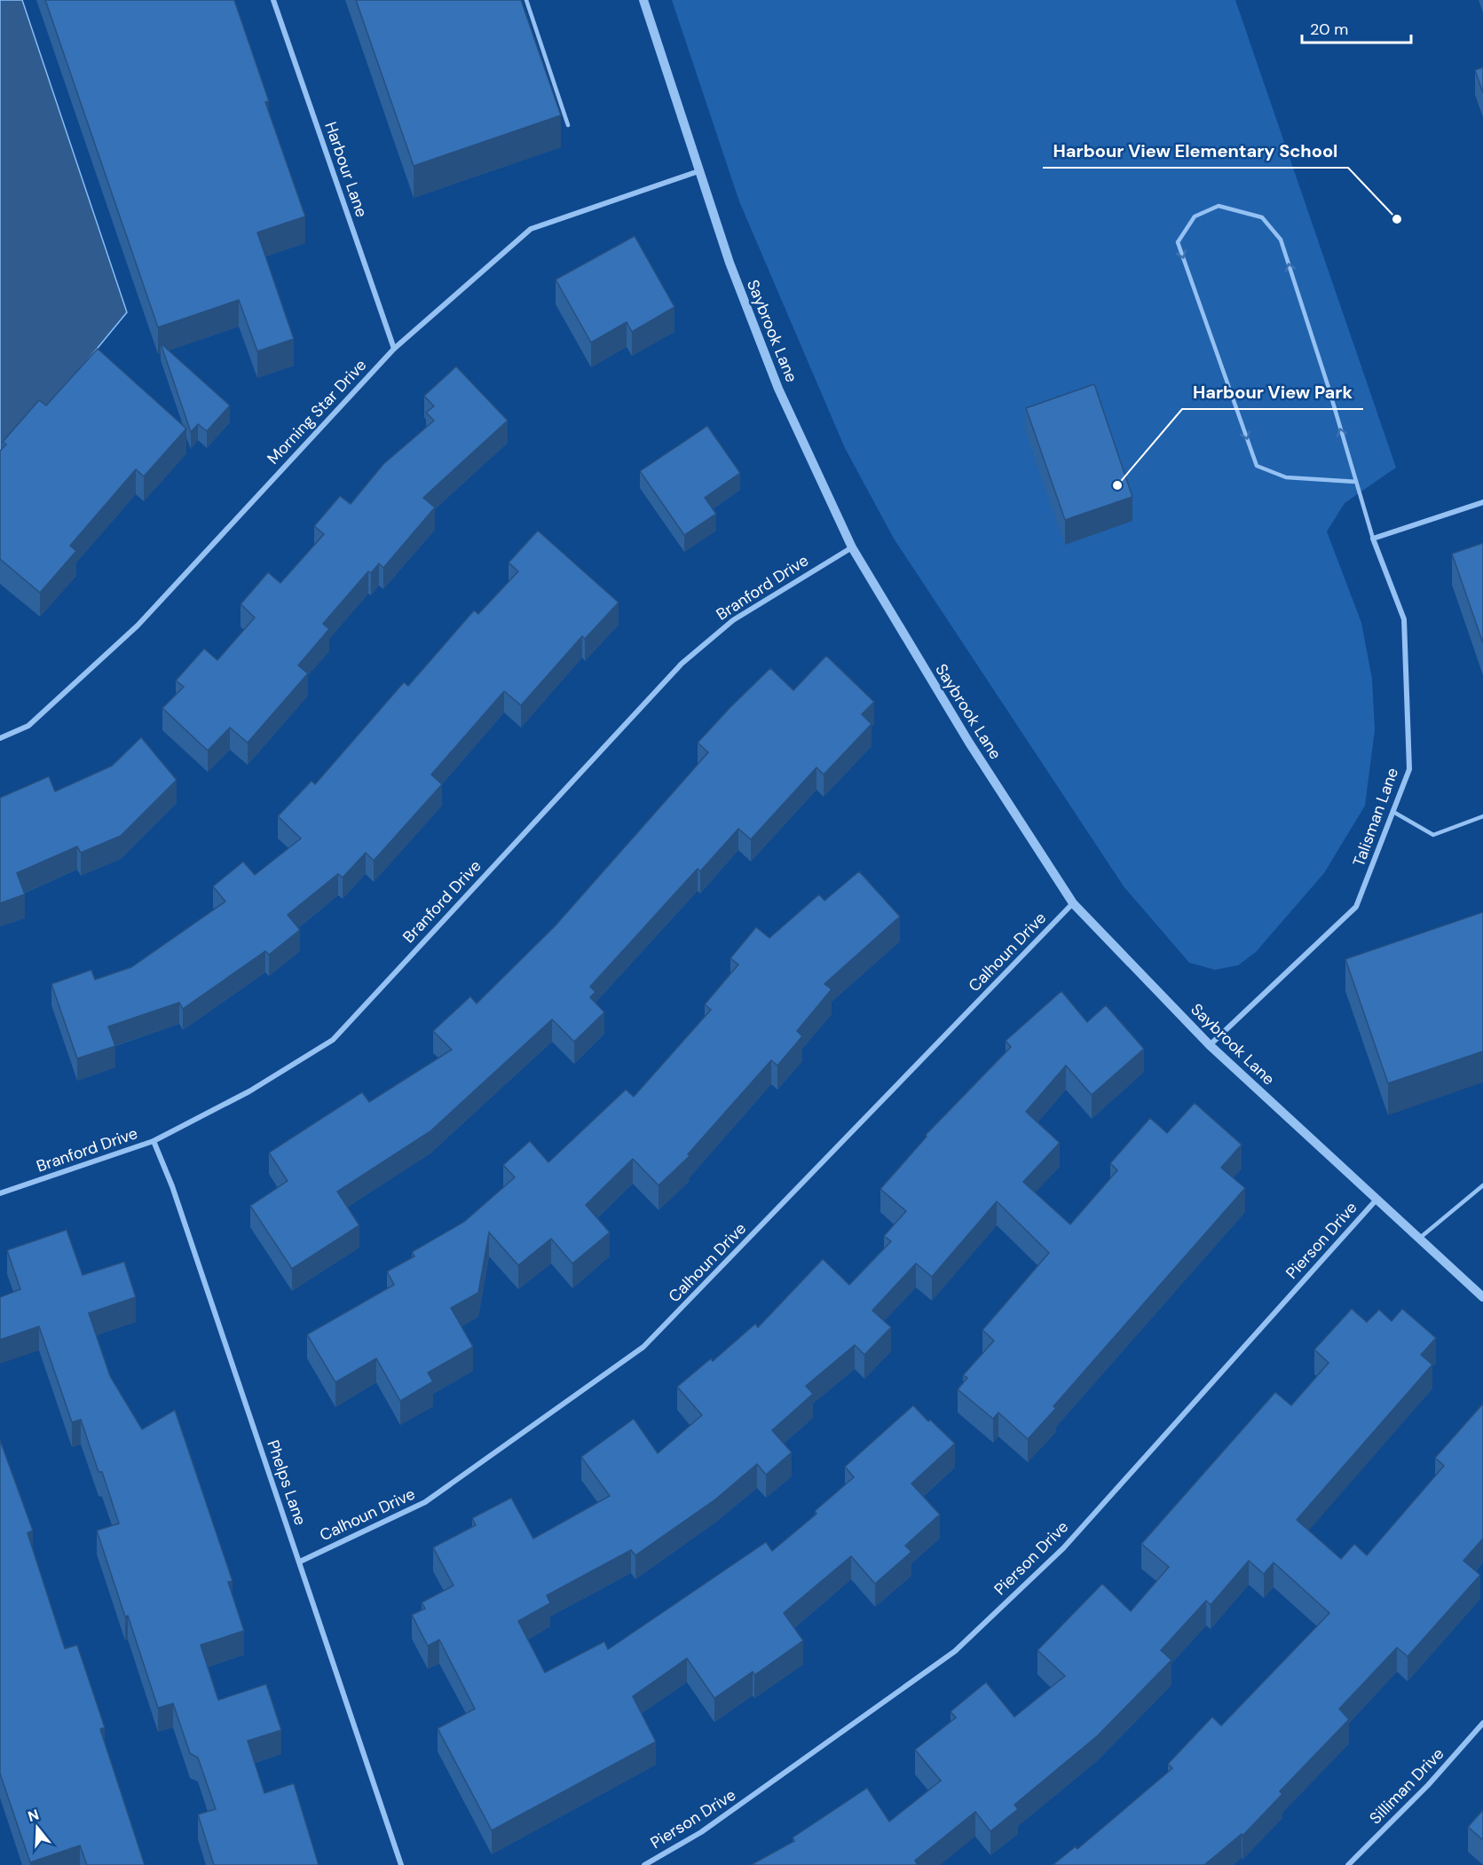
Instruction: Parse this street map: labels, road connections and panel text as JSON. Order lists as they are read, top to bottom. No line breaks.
{"streets":{"street":["Harbour Lane","Saybrook Lane","Morning Star Drive","Branford Drive","Talisman Lane","Calhoun Drive","Pierson Drive","Phelps Lane","Silliman Drive"]},"crossings":[["Harbour Lane","Morning Star Drive"],["Saybrook Lane","Morning Star Drive"],["Saybrook Lane","Branford Drive"],["Saybrook Lane","Talisman Lane"],["Saybrook Lane","Calhoun Drive"],["Saybrook Lane","Pierson Drive"],["Branford Drive","Phelps Lane"],["Calhoun Drive","Phelps Lane"]],"places":["Harbour View Elementary School","Harbour View Park"],"scale_bar":"20 m","north":"top"}
